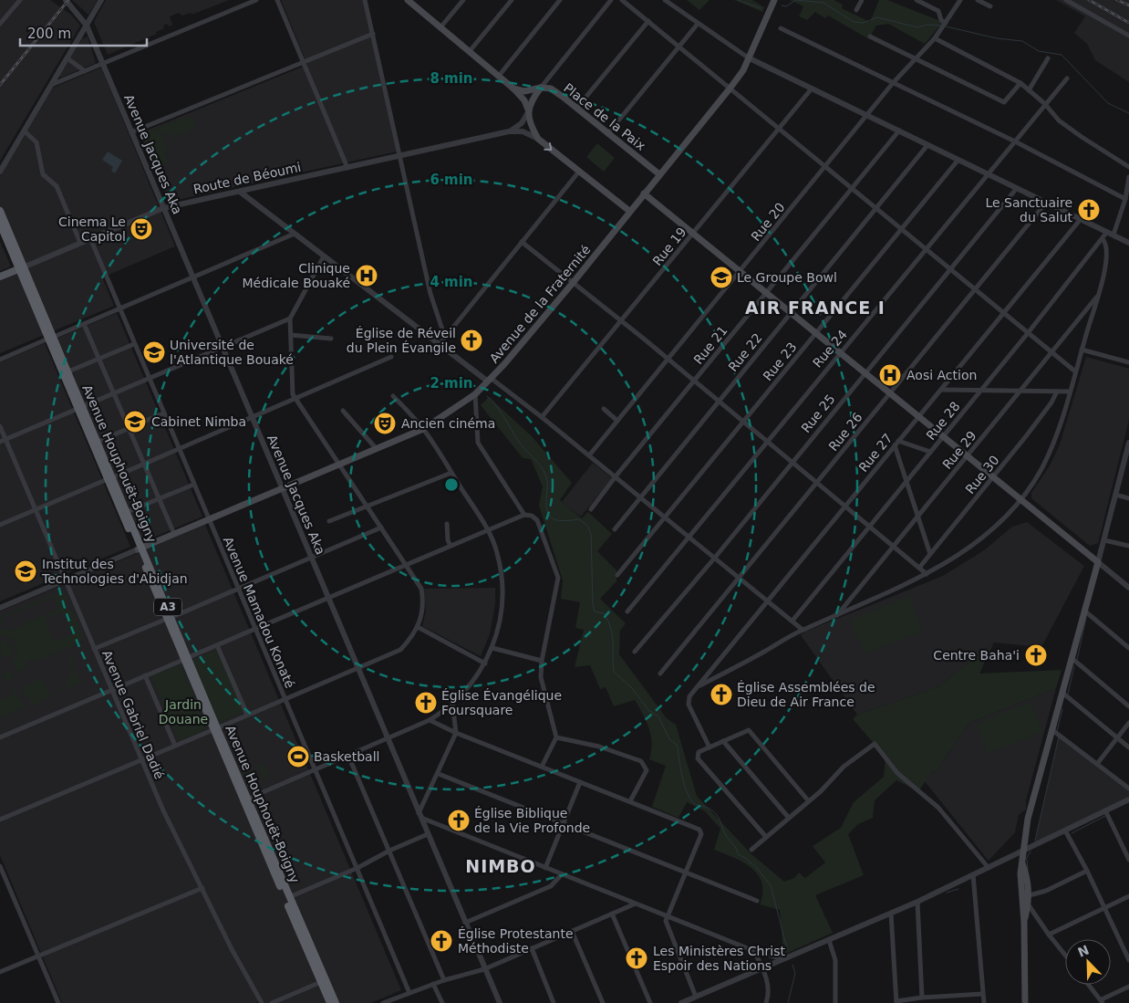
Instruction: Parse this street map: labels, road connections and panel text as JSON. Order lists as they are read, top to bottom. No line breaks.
{"streets":{"highway":["Avenue Houphouët-Boigny","A3"],"main road":["Place de la Paix","Route de Béoumi","Avenue de la Fraternité"],"street":["Avenue Jacques Aka","Rue 20","Rue 19","Rue 21","Rue 24","Rue 22","Rue 23","Rue 25","Rue 28","Rue 26","Rue 29","Rue 27","Rue 30","Avenue Mamadou Konaté","Avenue Gabriel Dadié"]},"crossings":[["Place de la Paix","Avenue de la Fraternité"],["Avenue Jacques Aka","Route de Béoumi"],["Avenue Jacques Aka","Avenue de la Fraternité"],["Route de Béoumi","Avenue Houphouët-Boigny"],["Route de Béoumi","Avenue Mamadou Konaté"],["Avenue de la Fraternité","Avenue Houphouët-Boigny"],["Avenue de la Fraternité","Avenue Mamadou Konaté"],["Avenue de la Fraternité","Avenue Gabriel Dadié"]],"districts":["AIR FRANCE I","NIMBO"],"parks":["Jardin Douane"],"places":{"church":["Le Sanctuaire du Salut","Église de Réveil du Plein Évangile","Centre Baha'i","Église Assemblées de Dieu de Air France","Église Évangélique Foursquare","Église Biblique de la Vie Profonde","Église Protestante Méthodiste","Les Ministères Christ Espoir des Nations"],"theatre":["Cinema Le Capitol","Ancien cinéma"],"hospital":["Clinique Médicale Bouaké","Aosi Action"],"school or university":["Le Groupe Bowl","Université de l'Atlantique Bouaké","Cabinet Nimba","Institut des Technologies d'Abidjan"],"sports":["Basketball"]},"scale_bar":"200 m","north":"top left","rings":["8 min","6 min","4 min","2 min"]}
